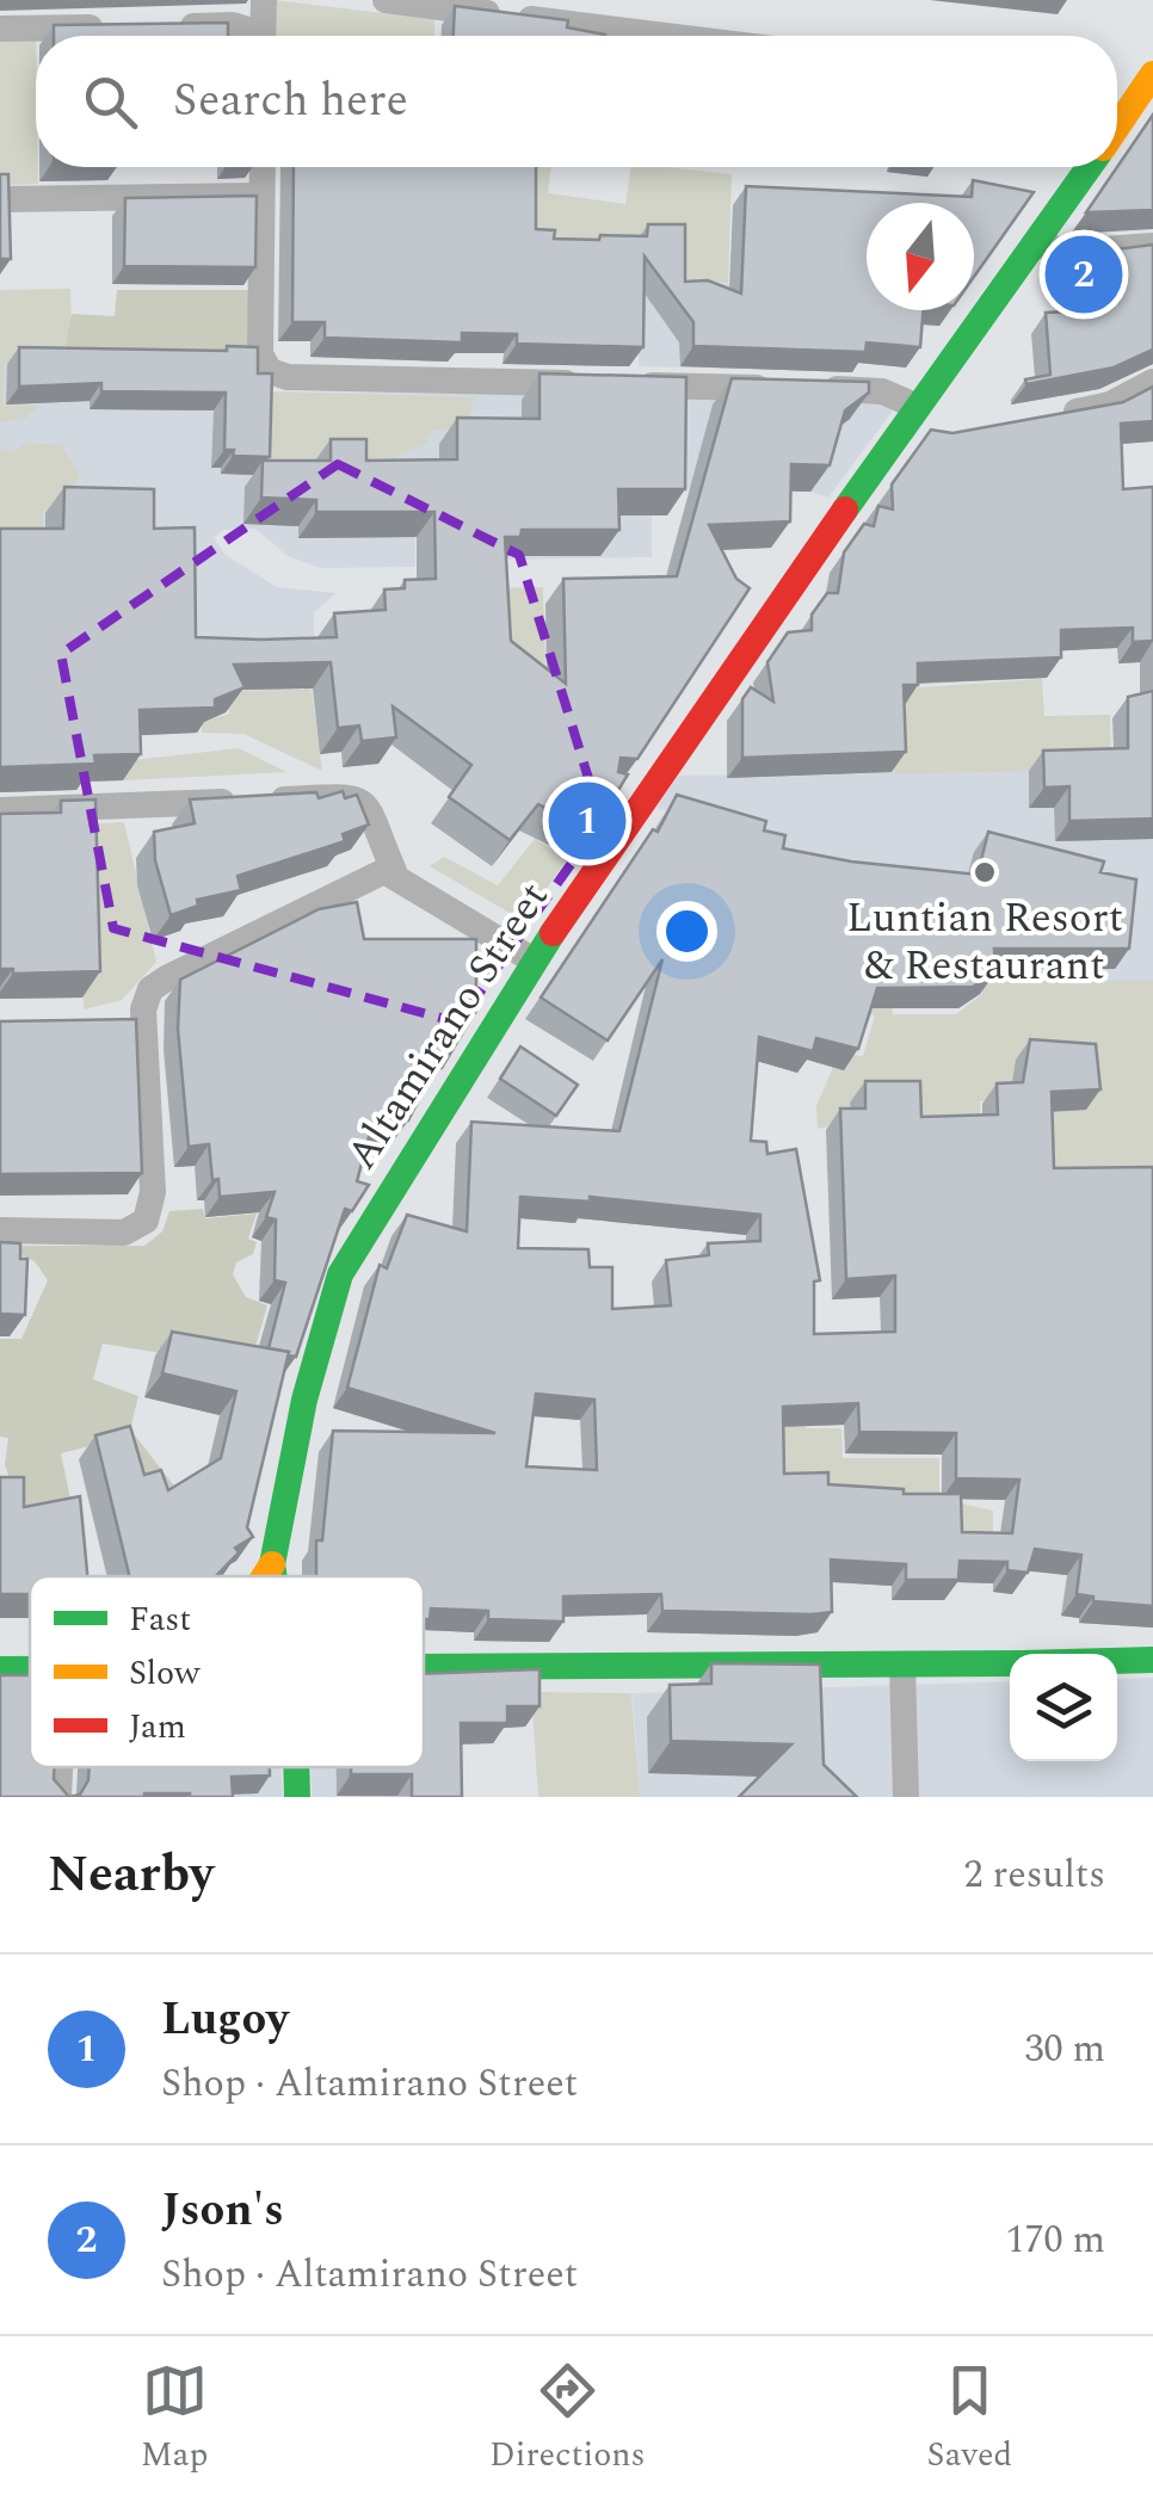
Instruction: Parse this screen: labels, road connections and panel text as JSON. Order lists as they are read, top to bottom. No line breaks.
{"streets":{"main road":["Altamirano Street"]},"places":["Luntian Resort & Restaurant"],"legend":["Fast","Slow","Jam"],"north":"bottom","page":{"search":"Search here","pins":["2","1"],"heading":["Nearby","2 results"],"list":[{"mark":"1","name":"Lugoy","note":"Shop · Altamirano Street","value":"30 m"},{"mark":"2","name":"Json's","note":"Shop · Altamirano Street","value":"170 m"}],"nav":["Map","Directions","Saved"]}}
